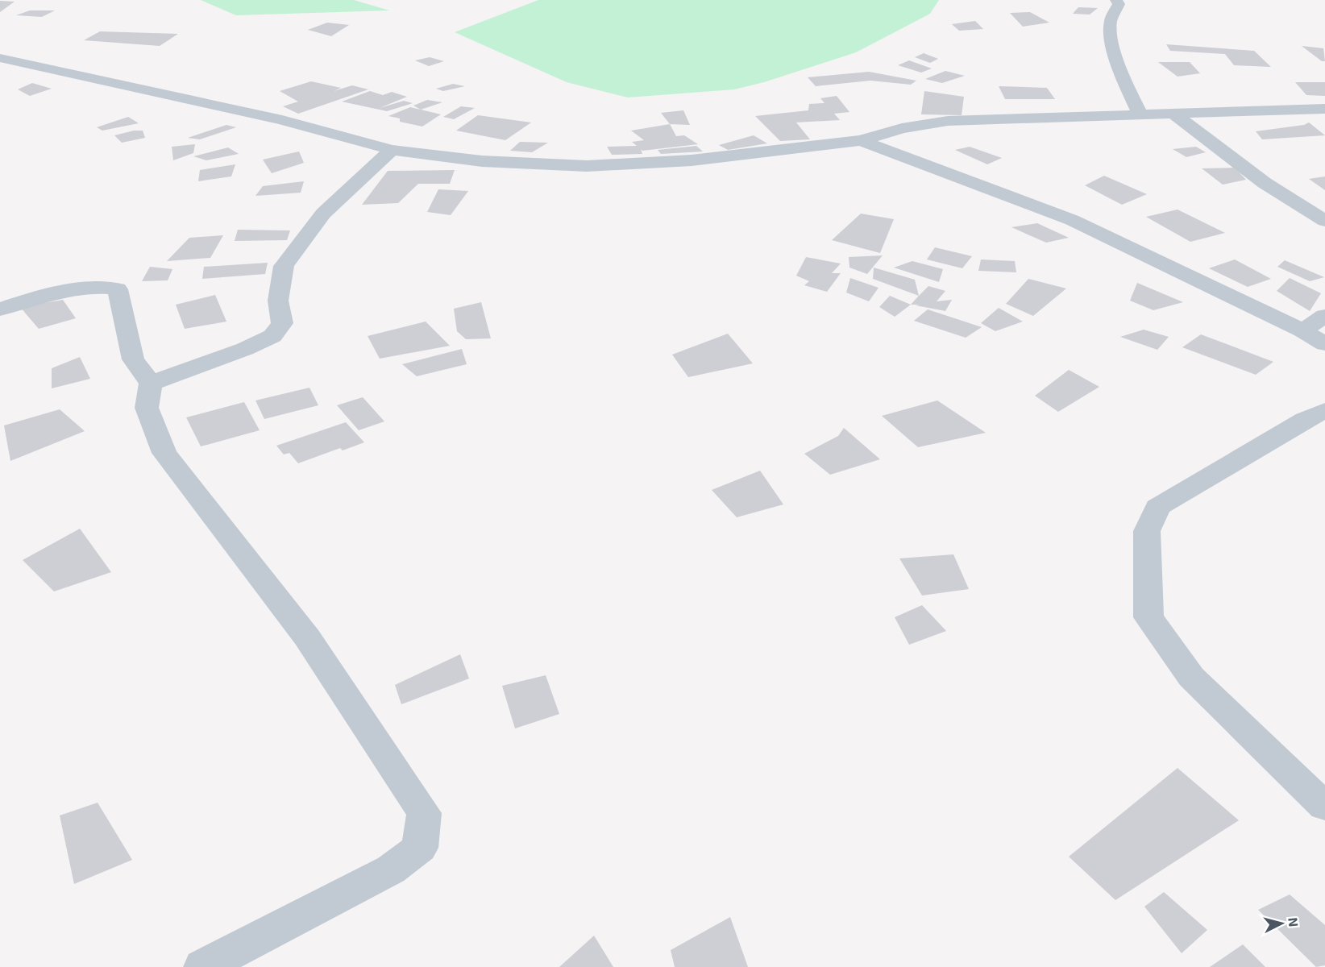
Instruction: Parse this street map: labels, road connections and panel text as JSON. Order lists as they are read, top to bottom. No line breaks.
{"north":"right"}
